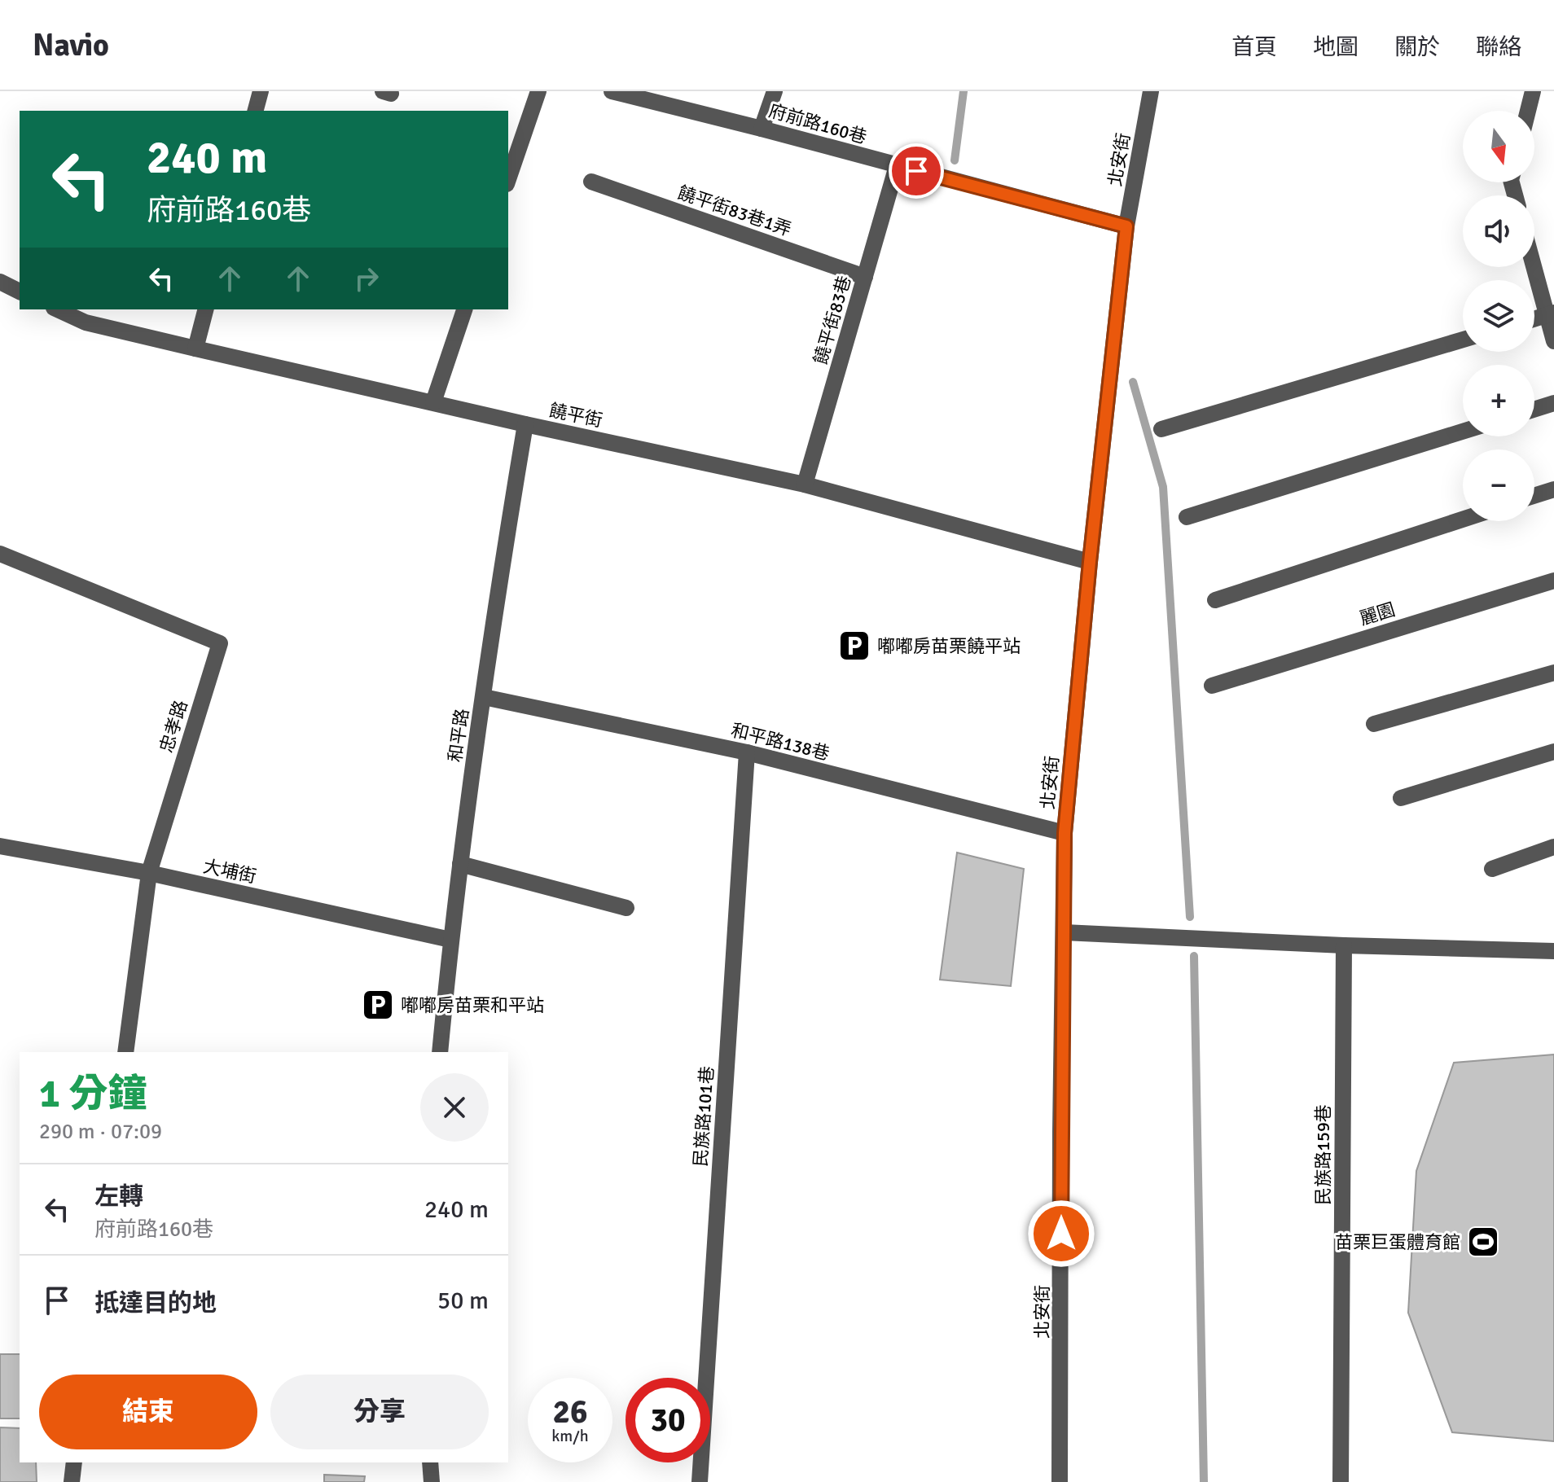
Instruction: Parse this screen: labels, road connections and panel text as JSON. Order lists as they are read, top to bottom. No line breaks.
{"streets":{"street":["府前路160巷","北安街","饒平街83巷1弄","饒平街83巷","饒平街","麗園","忠孝路","和平路","和平路138巷","大埔街","民族路101巷","民族路159巷"]},"crossings":[["府前路160巷","北安街"],["府前路160巷","饒平街83巷"],["北安街","饒平街"],["北安街","和平路138巷"],["饒平街83巷1弄","饒平街83巷"],["饒平街83巷","饒平街"],["饒平街","和平路"],["忠孝路","大埔街"],["和平路","和平路138巷"],["和平路","大埔街"],["和平路138巷","民族路101巷"]],"places":{"parking":["嘟嘟房苗栗饒平站","嘟嘟房苗栗和平站"],"sports":["苗栗巨蛋體育館"]},"north":"bottom","page":{"header":"Navio","nav":["首頁","地圖","關於","聯絡"],"map_buttons":["+","−"],"turn":["240 m","府前路160巷"],"heading":["1 分鐘","290 m · 07:09"],"list":[{"name":"左轉","note":"府前路160巷","value":"240 m"},{"name":"抵達目的地","value":"50 m"}],"buttons":["結束","分享"],"speed":"26 km/h","limit":"30"}}
